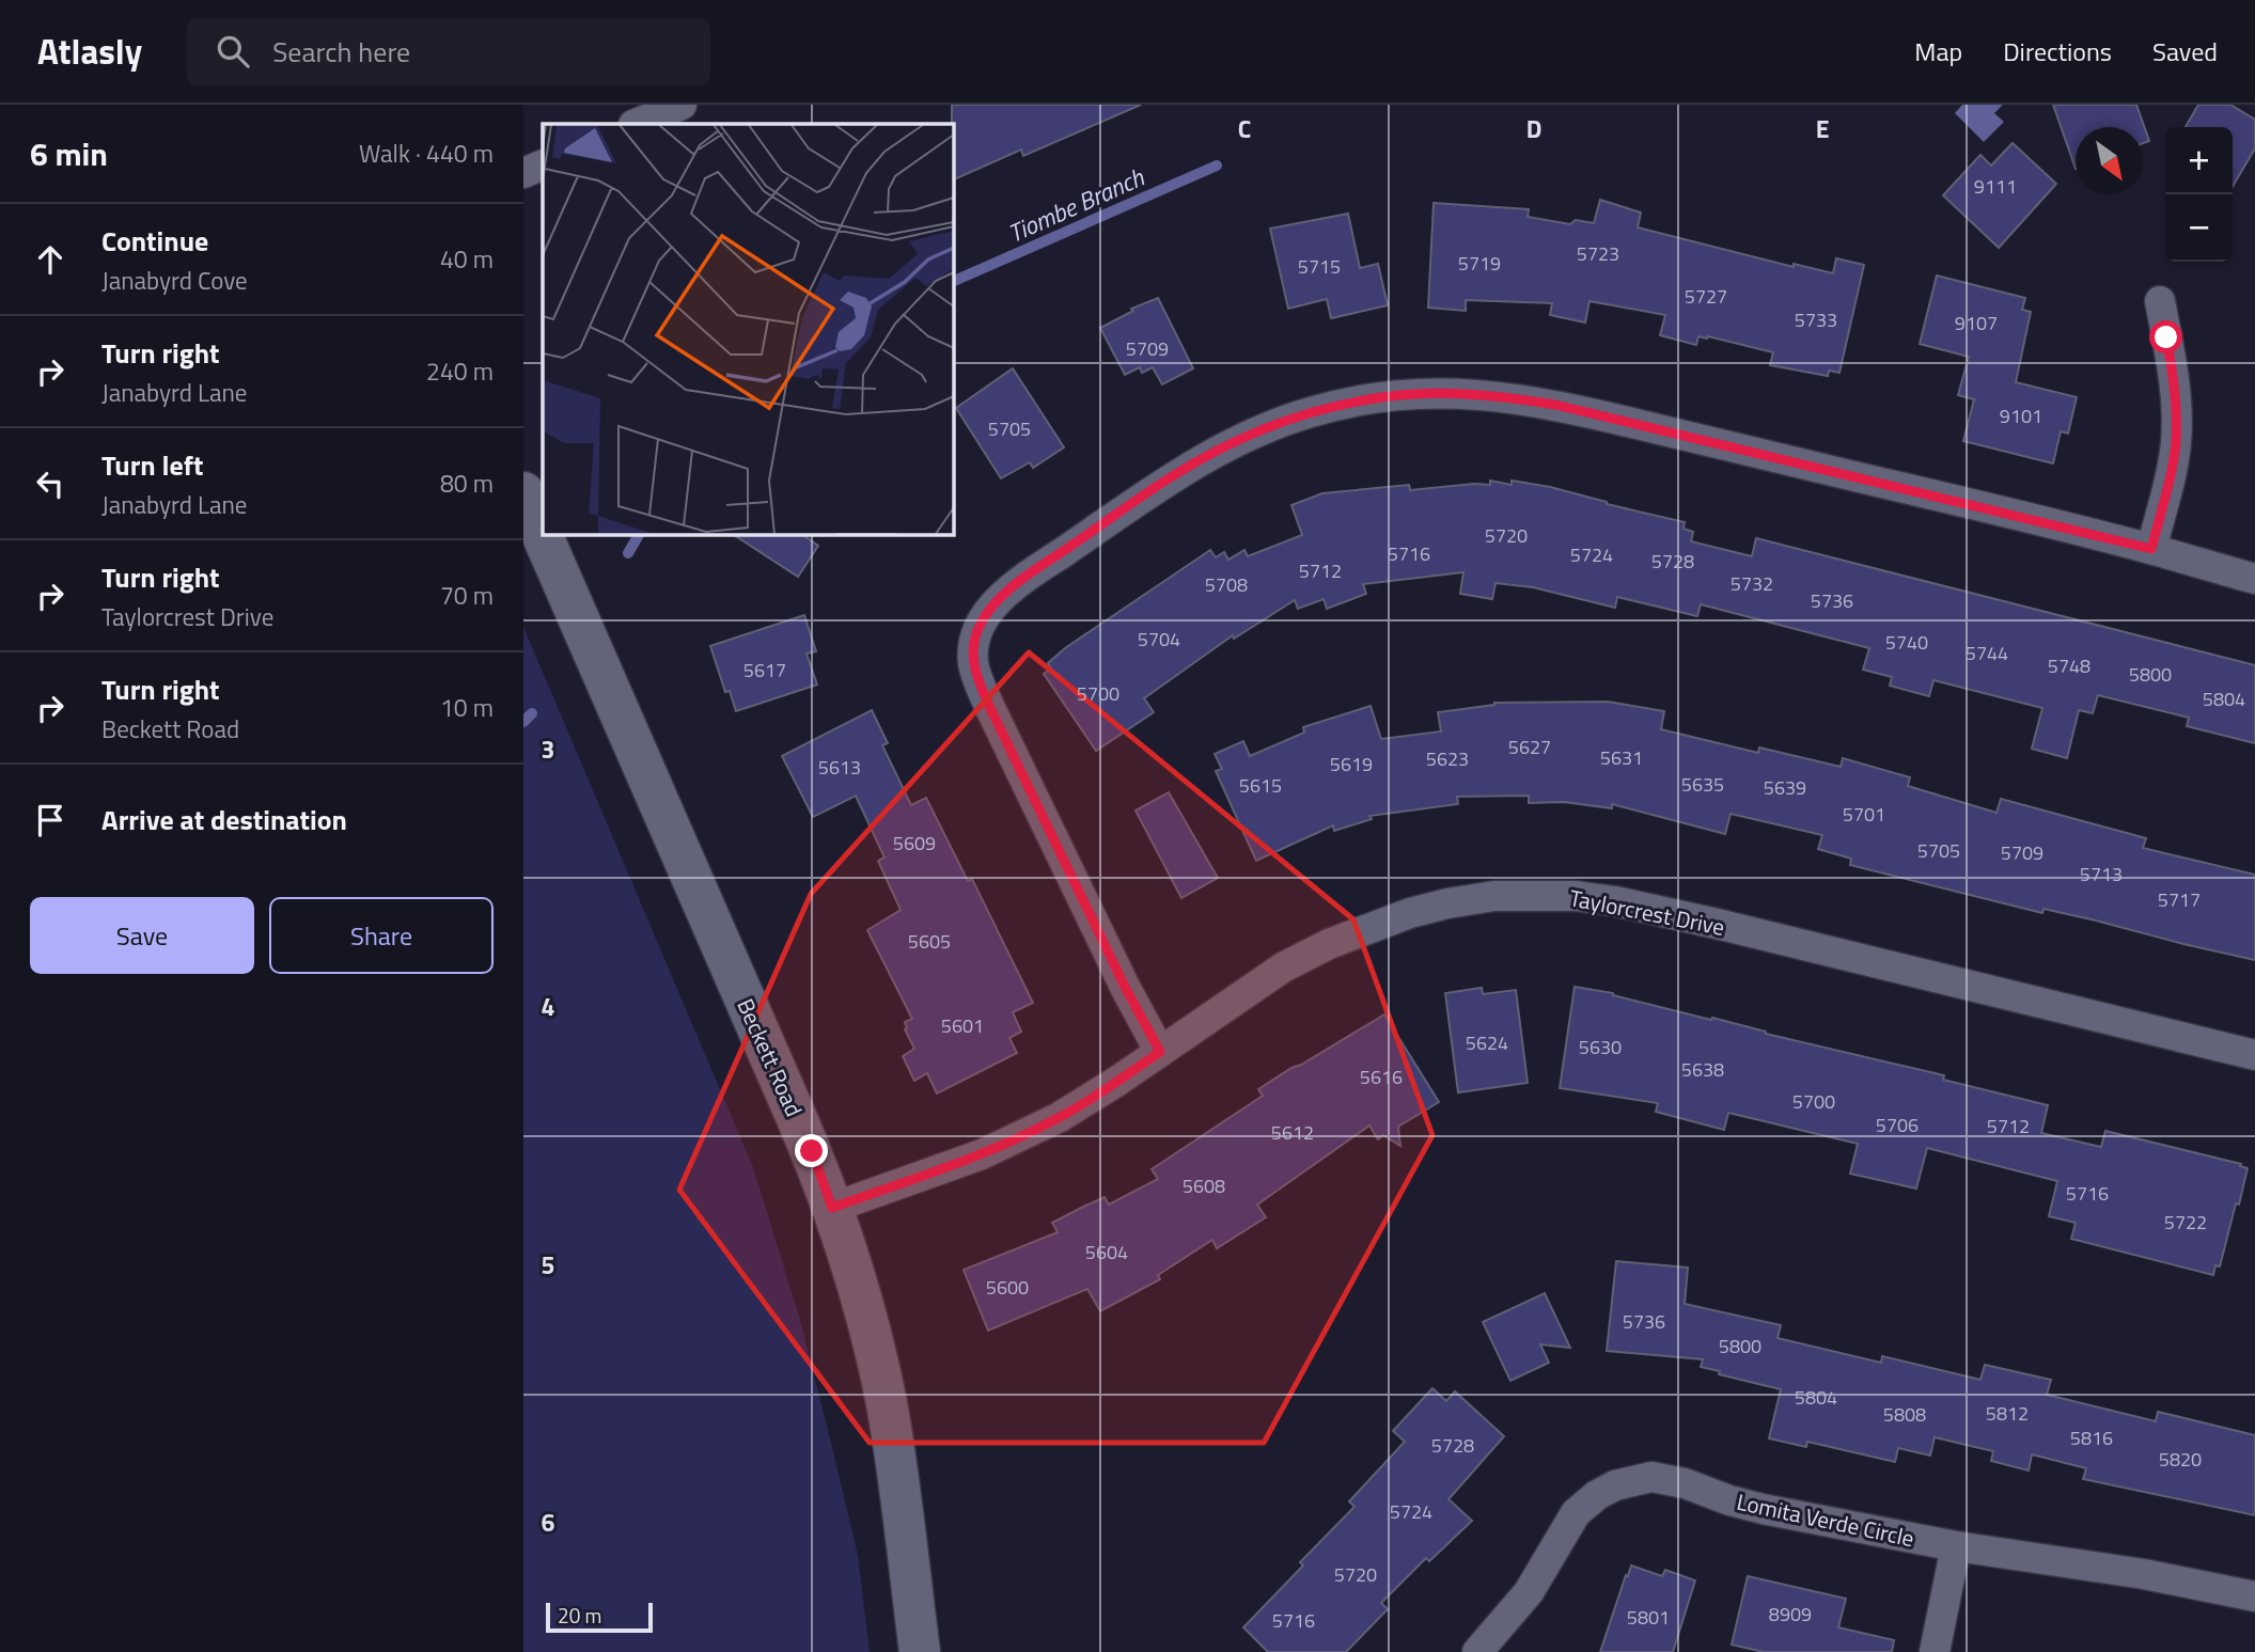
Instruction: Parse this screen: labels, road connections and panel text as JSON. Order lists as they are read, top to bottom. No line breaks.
{"streets":{"street":["Taylorcrest Drive","Beckett Road","Lomita Verde Circle"]},"crossings":[["Taylorcrest Drive","Beckett Road"]],"water":["Tiombe Branch"],"house_numbers":["9111","5723","5719","5715","5727","5733","9107","5709","9101","5705","5720","5716","5724","5728","5712","5732","5708","5736","5704","5740","5744","5748","5617","5800","5700","5804","5627","5631","5623","5619","5613","5635","5615","5639","5701","5609","5705","5709","5713","5717","5605","5601","5624","5630","5638","5616","5700","5706","5712","5612","5608","5716","5722","5604","5600","5736","5800","5804","5812","5808","5816","5728","5820","5724","5720","8909","5801","5716"],"scale_bar":"20 m","north":"bottom right","page":{"header":"Atlasly","search":"Search here","nav":["Map","Directions","Saved"],"heading":["6 min","Walk · 440 m"],"map_buttons":["+","−"],"list":[["Continue","Janabyrd Cove","40 m"],["Turn right","Janabyrd Lane","240 m"],["Turn left","Janabyrd Lane","80 m"],["Turn right","Taylorcrest Drive","70 m"],["Turn right","Beckett Road","10 m"],"Arrive at destination"],"buttons":["Save","Share"],"scale":"20 m"},"grid":{"columns":["C","D","E"],"rows":["3","4","5","6"]}}
